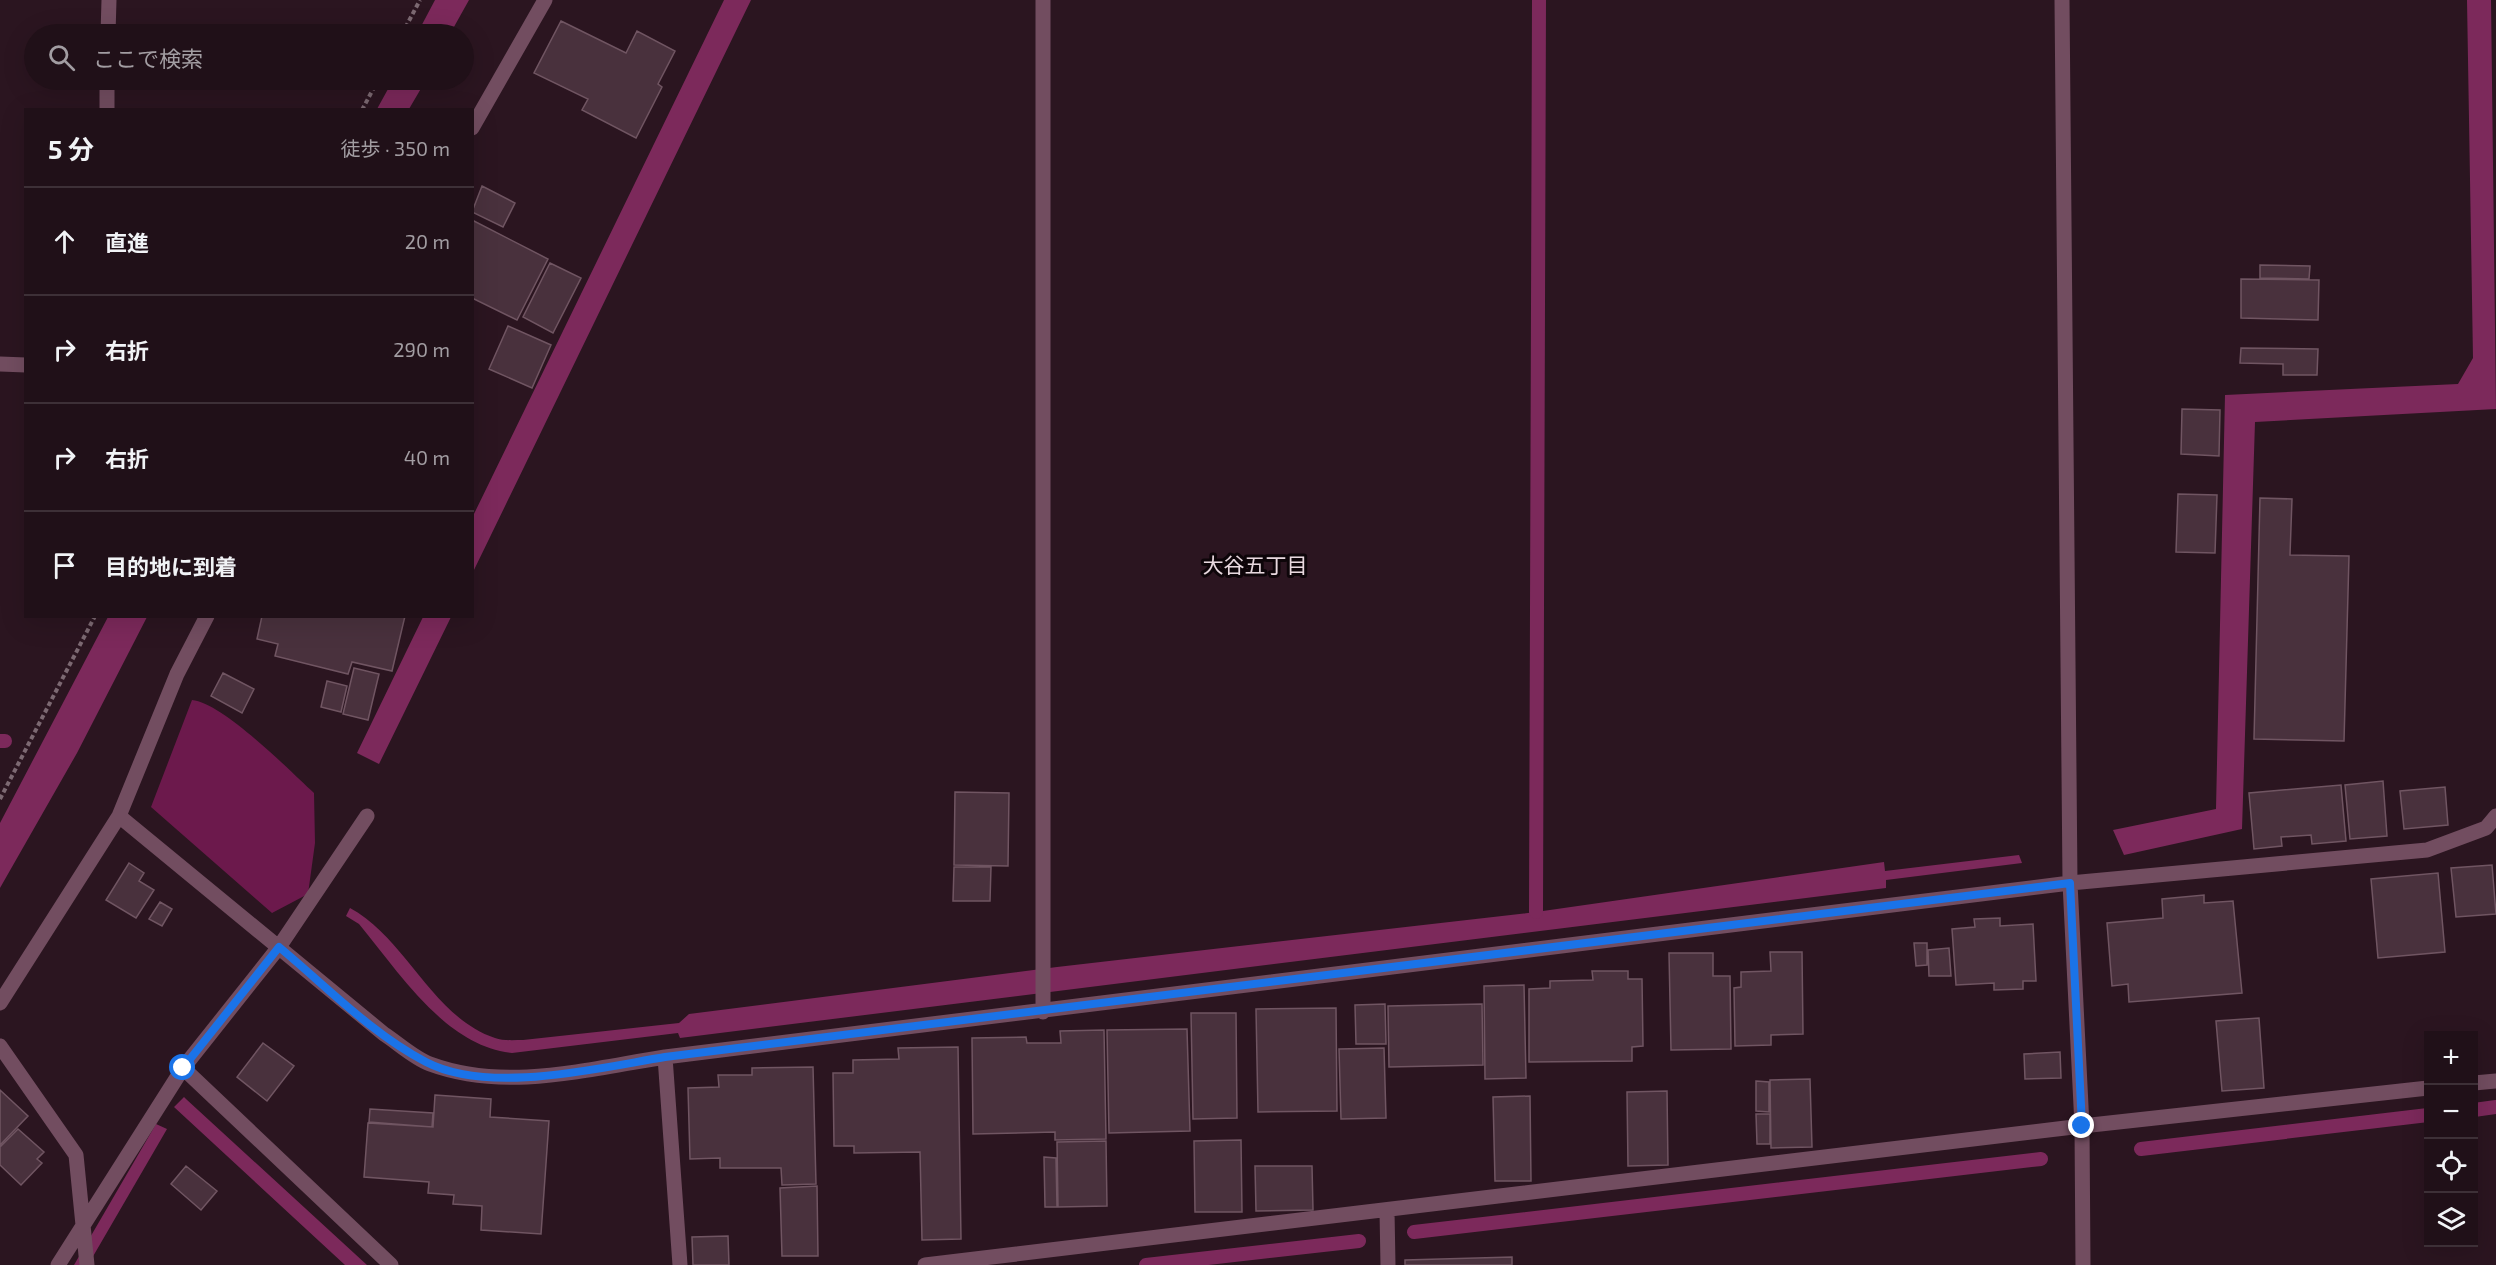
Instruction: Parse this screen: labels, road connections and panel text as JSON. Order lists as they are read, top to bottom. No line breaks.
{"districts":["大谷五丁目"],"page":{"search":"ここで検索","heading":["5 分","徒歩 · 350 m"],"list":[["直進","20 m"],["右折","290 m"],["右折","40 m"],"目的地に到着"],"map_buttons":["+","−"]}}
